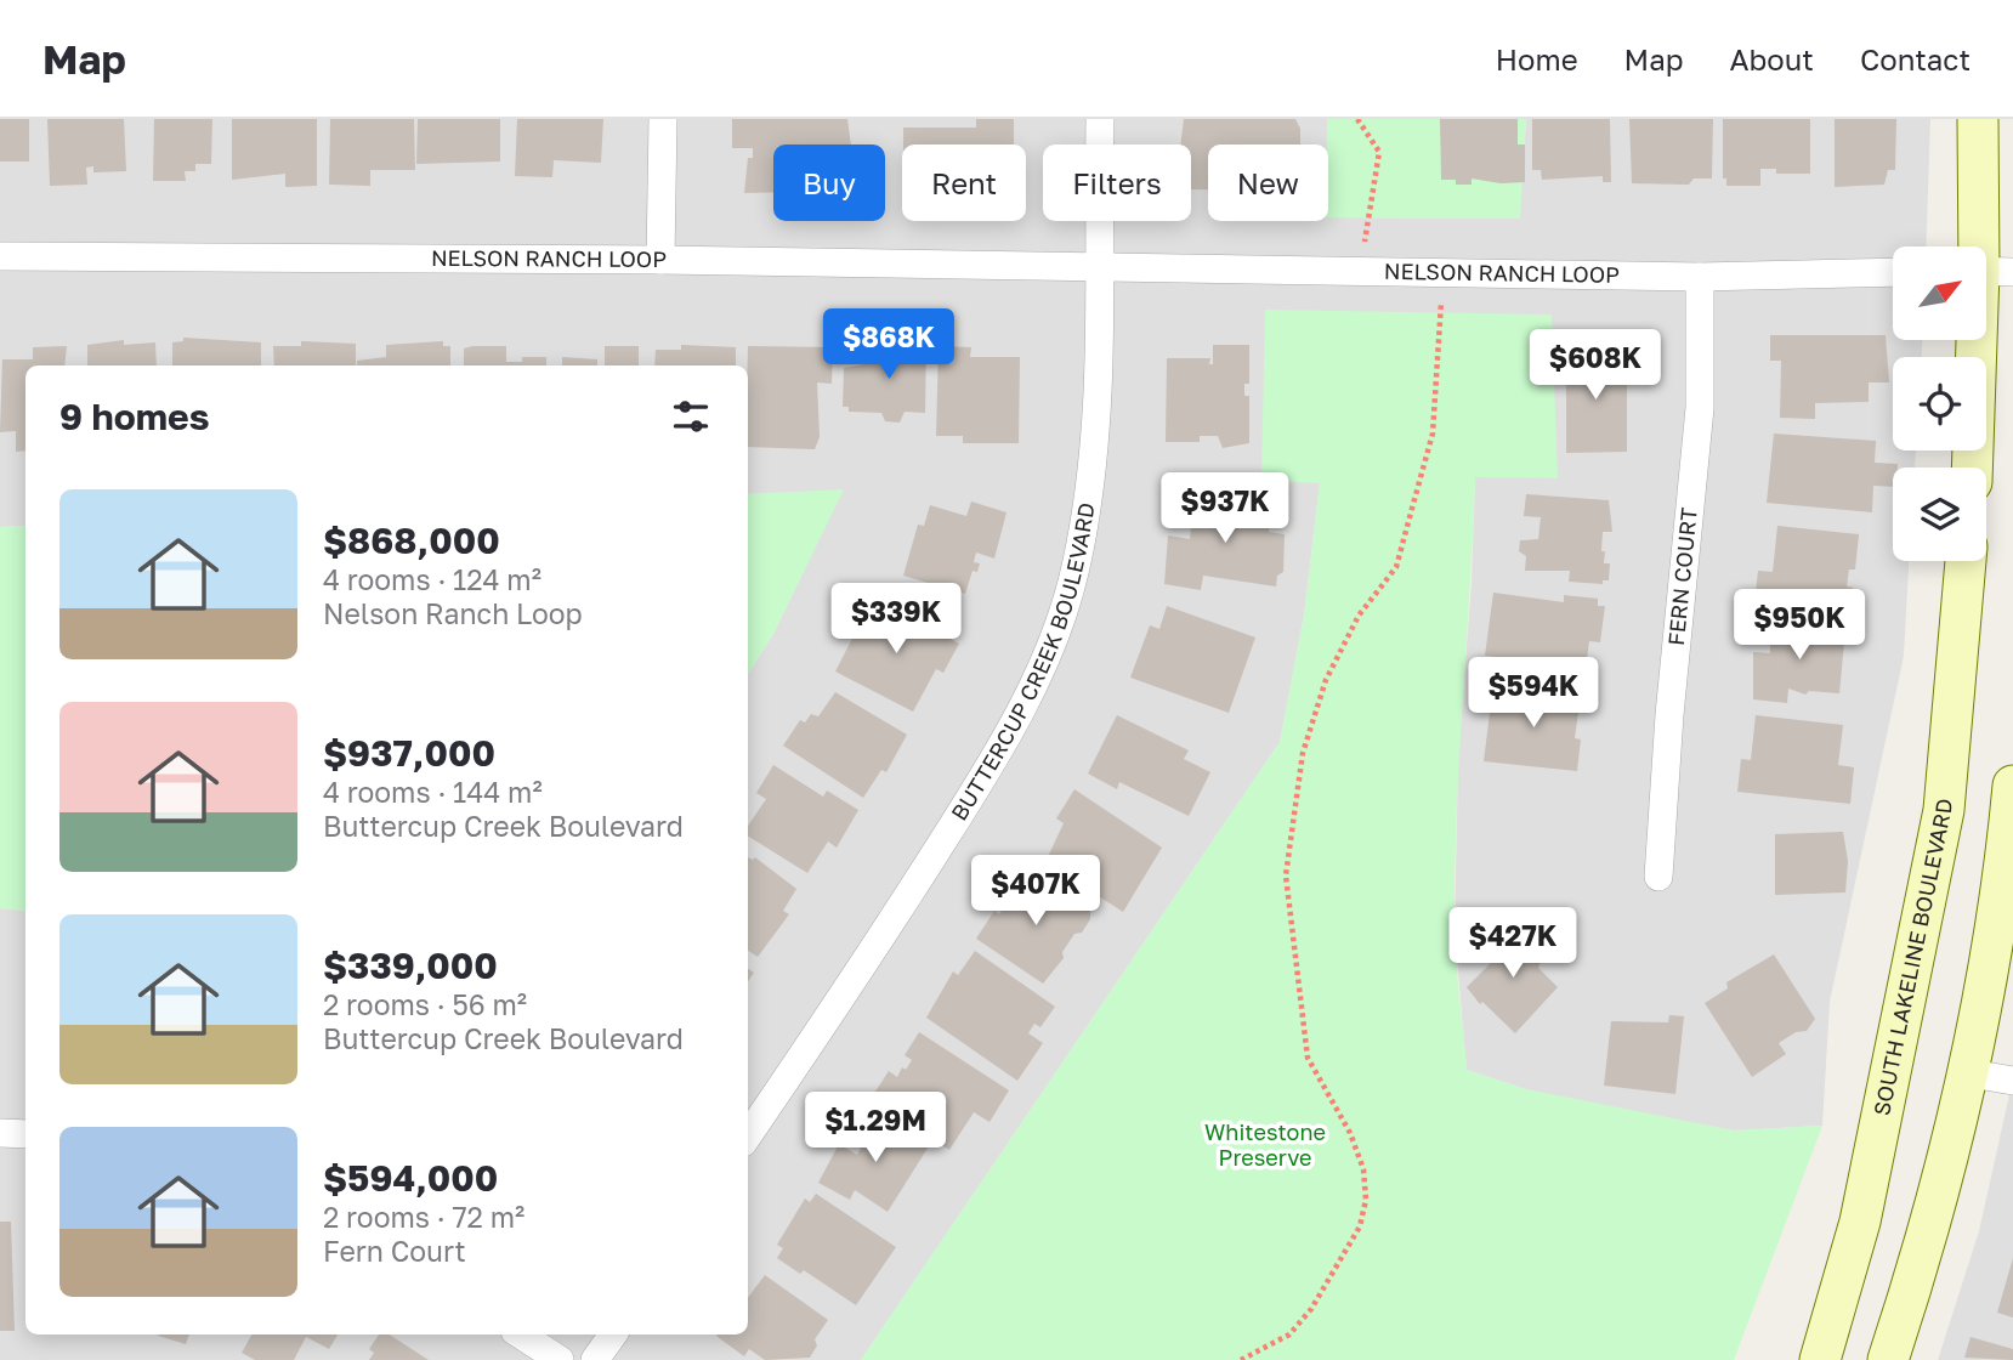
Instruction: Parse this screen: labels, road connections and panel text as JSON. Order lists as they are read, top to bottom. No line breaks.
{"streets":{"main road":["SOUTH LAKELINE BOULEVARD"],"street":["NELSON RANCH LOOP","FERN COURT","BUTTERCUP CREEK BOULEVARD"]},"crossings":[["NELSON RANCH LOOP","FERN COURT"],["NELSON RANCH LOOP","BUTTERCUP CREEK BOULEVARD"]],"parks":["Whitestone Preserve"],"north":"top right","page":{"header":"Map","nav":["Home","Map","About","Contact"],"chip":["Buy","Rent","Filters","New"],"price":["$868K","$608K","$937K","$339K","$950K","$594K","$407K","$427K","$1.29M"],"heading":"9 homes","list":[{"name":"$868,000","note":"4 rooms · 124 m² · Nelson Ranch Loop"},{"name":"$937,000","note":"4 rooms · 144 m² · Buttercup Creek Boulevard"},{"name":"$339,000","note":"2 rooms · 56 m² · Buttercup Creek Boulevard"},{"name":"$594,000","note":"2 rooms · 72 m² · Fern Court"}]}}
